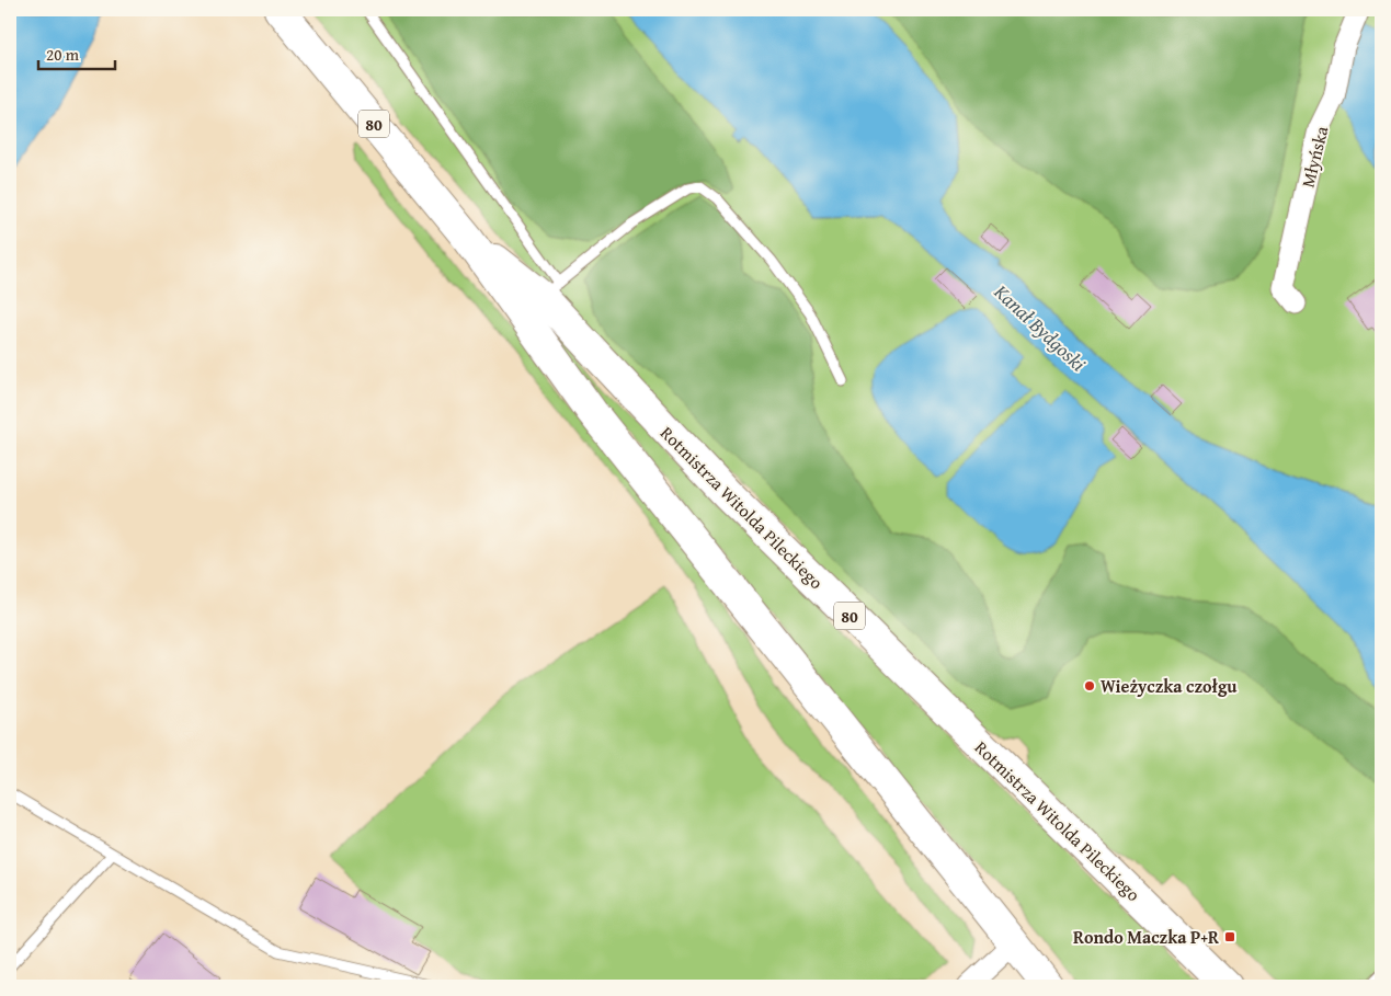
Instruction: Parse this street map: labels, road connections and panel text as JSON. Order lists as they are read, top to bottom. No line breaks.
{"streets":{"main road":["80","Rotmistrza Witolda Pileckiego"],"street":["Młyńska"]},"water":["Kanał Bydgoski"],"places":{"other":["Wieżyczka czołgu"],"transit":["Rondo Maczka P+R"]},"scale_bar":"20 m"}
